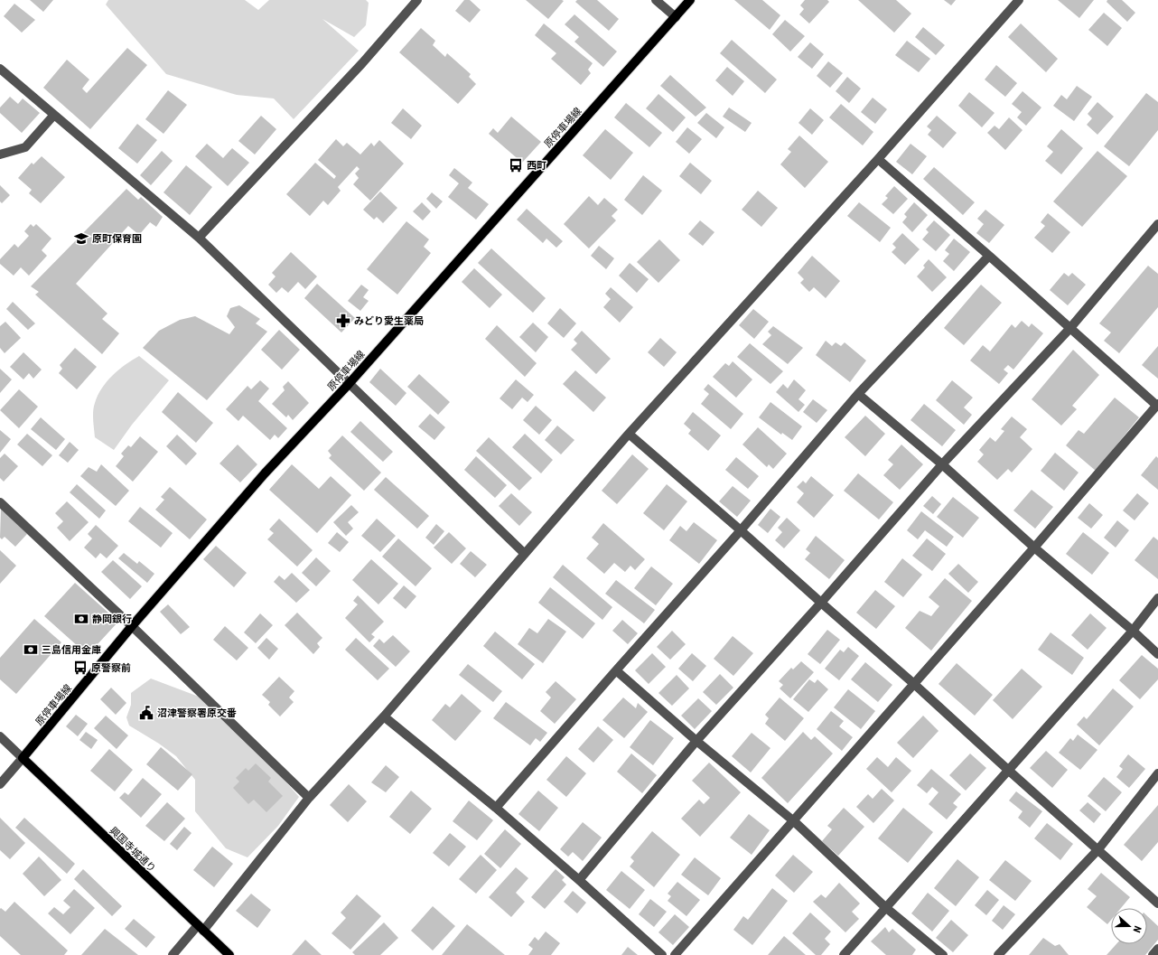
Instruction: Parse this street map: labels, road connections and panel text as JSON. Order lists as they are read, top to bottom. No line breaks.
{"streets":{"main road":["原停車場線","興国寺城通り"]},"crossings":[["原停車場線","興国寺城通り"]],"places":{"bus stop":["西町","原警察前"],"school or university":["原町保育園"],"pharmacy":["みどり愛生薬局"],"bank":["静岡銀行","三島信用金庫"],"public building":["沼津警察署原交番"]},"north":"right"}
